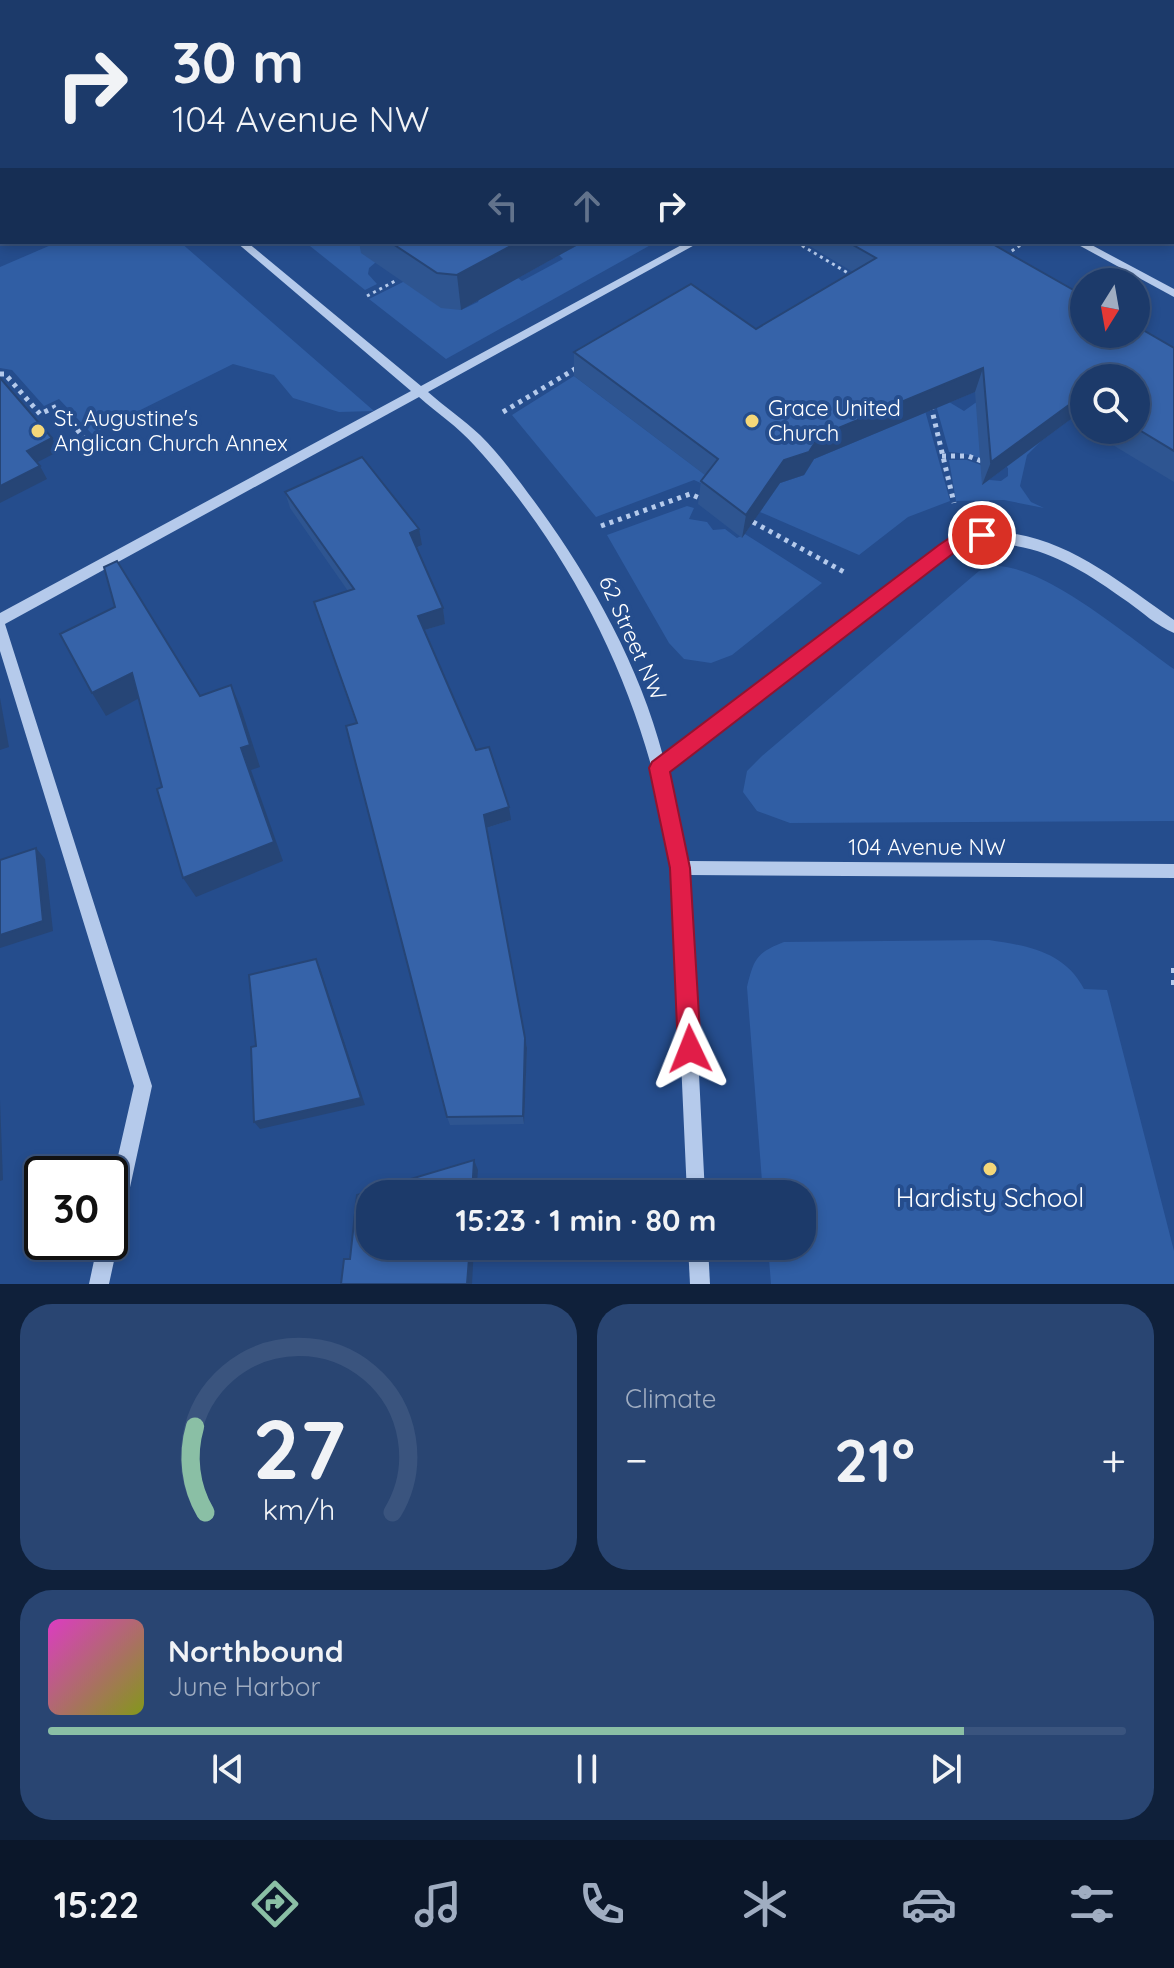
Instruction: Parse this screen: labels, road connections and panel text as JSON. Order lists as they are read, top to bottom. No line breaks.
{"streets":{"street":["62 Street NW","104 Avenue NW"]},"crossings":[["62 Street NW","104 Avenue NW"]],"places":["Grace United Church","St. Augustine's Anglican Church Annex","Hardisty School"],"north":"bottom","page":{"turn":["30 m","104 Avenue NW"],"limit":"30","trip":"15:23 · 1 min · 80 m","tile":"Climate","heat":["−","21°","+"],"song":["Northbound","June Harbor"],"tabs":"15:22","gauge":["27","km/h"]}}
